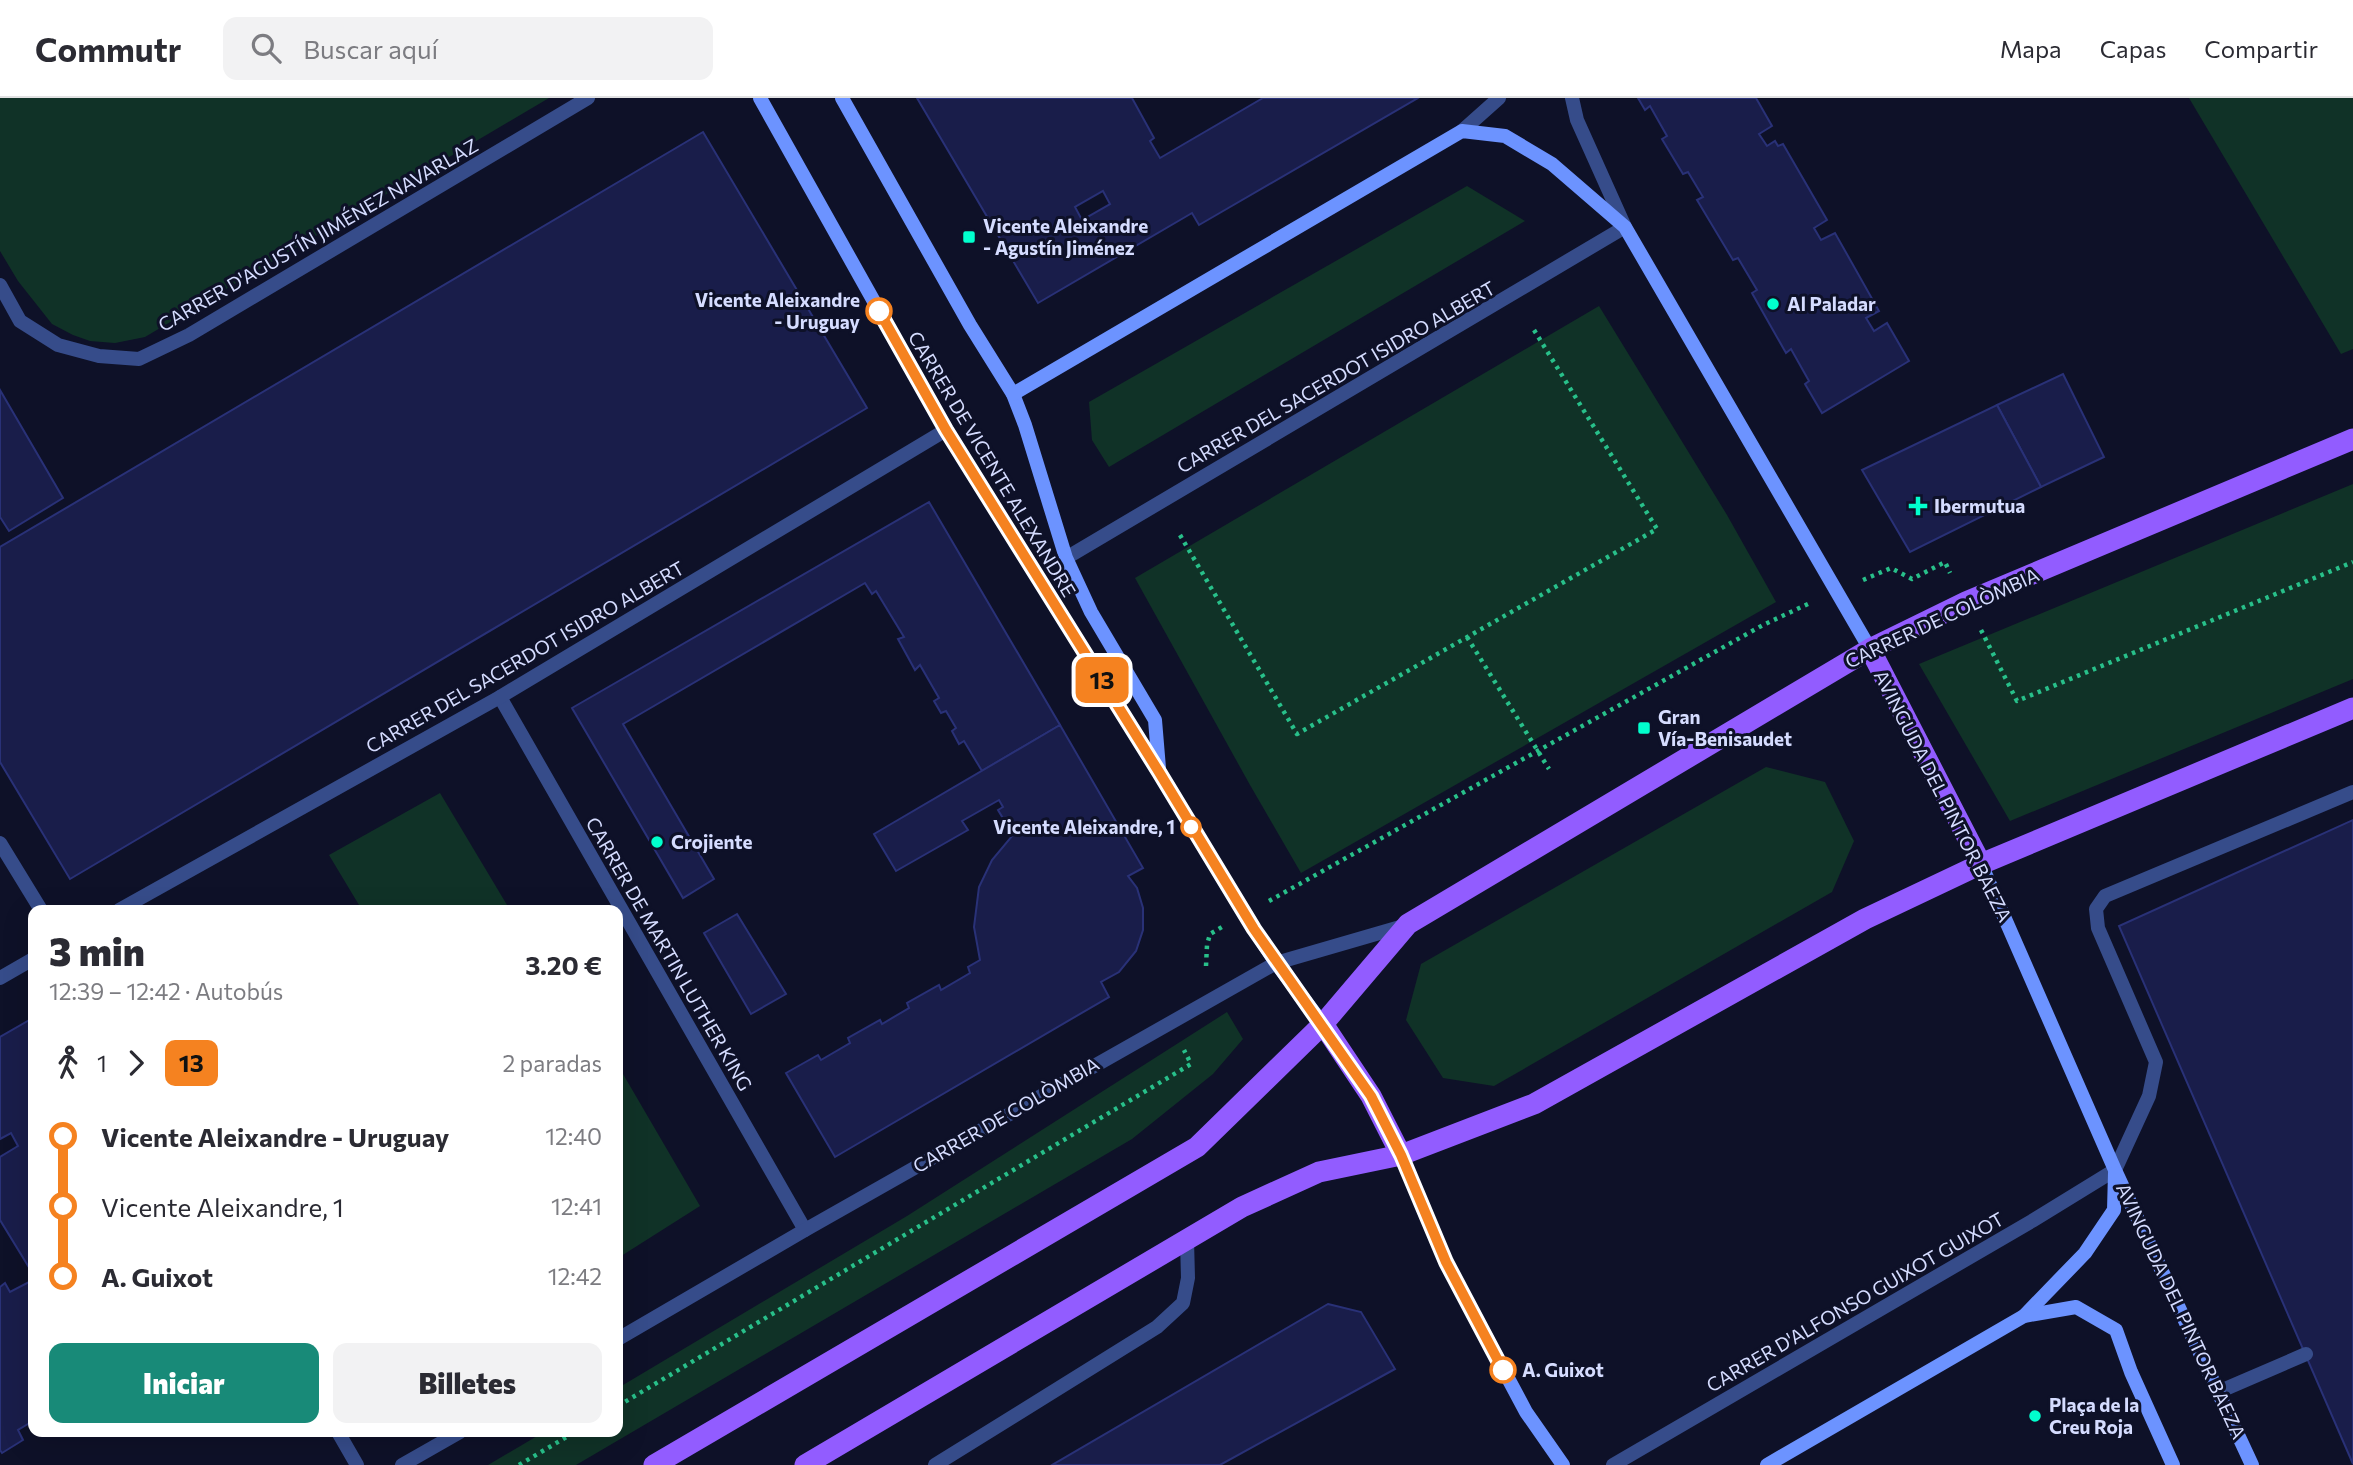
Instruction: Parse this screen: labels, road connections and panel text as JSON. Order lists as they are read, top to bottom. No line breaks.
{"streets":{"main road":["CARRER DE COLÒMBIA","AVINGUDA DEL PINTOR BAEZA"],"street":["CARRER D'AGUSTÍN JIMÉNEZ NAVARLAZ","CARRER DEL SACERDOT ISIDRO ALBERT","CARRER DE VICENTE ALEXANDRE","CARRER DE MARTIN LUTHER KING","CARRER D'ALFONSO GUIXOT GUIXOT"]},"crossings":[["CARRER DEL SACERDOT ISIDRO ALBERT","CARRER DE VICENTE ALEXANDRE"],["CARRER DEL SACERDOT ISIDRO ALBERT","AVINGUDA DEL PINTOR BAEZA"],["CARRER DEL SACERDOT ISIDRO ALBERT","CARRER DE MARTIN LUTHER KING"],["CARRER DE VICENTE ALEXANDRE","CARRER DE COLÒMBIA"],["CARRER DE COLÒMBIA","AVINGUDA DEL PINTOR BAEZA"],["CARRER DE COLÒMBIA","CARRER DE MARTIN LUTHER KING"],["AVINGUDA DEL PINTOR BAEZA","CARRER D'ALFONSO GUIXOT GUIXOT"]],"places":{"transit":["Vicente Aleixandre - Agustín Jiménez","Gran Vía-Benisaudet"],"other":["Al Paladar","Vicente Aleixandre - Uruguay","Vicente Aleixandre, 1","Crojiente","A. Guixot","Plaça de la Creu Roja"],"health":["Ibermutua"]},"lines":["bus line 13"],"page":{"header":"Commutr","search":"Buscar aquí","nav":["Mapa","Capas","Compartir"],"on_map":"13","heading":["3 min","12:39 – 12:42 · Autobús","3.20 €"],"legs":["1","13","2 paradas"],"list":[{"name":"Vicente Aleixandre - Uruguay","value":"12:40"},{"name":"Vicente Aleixandre, 1","value":"12:41"},{"name":"A. Guixot","value":"12:42"}],"buttons":["Iniciar","Billetes"]}}
